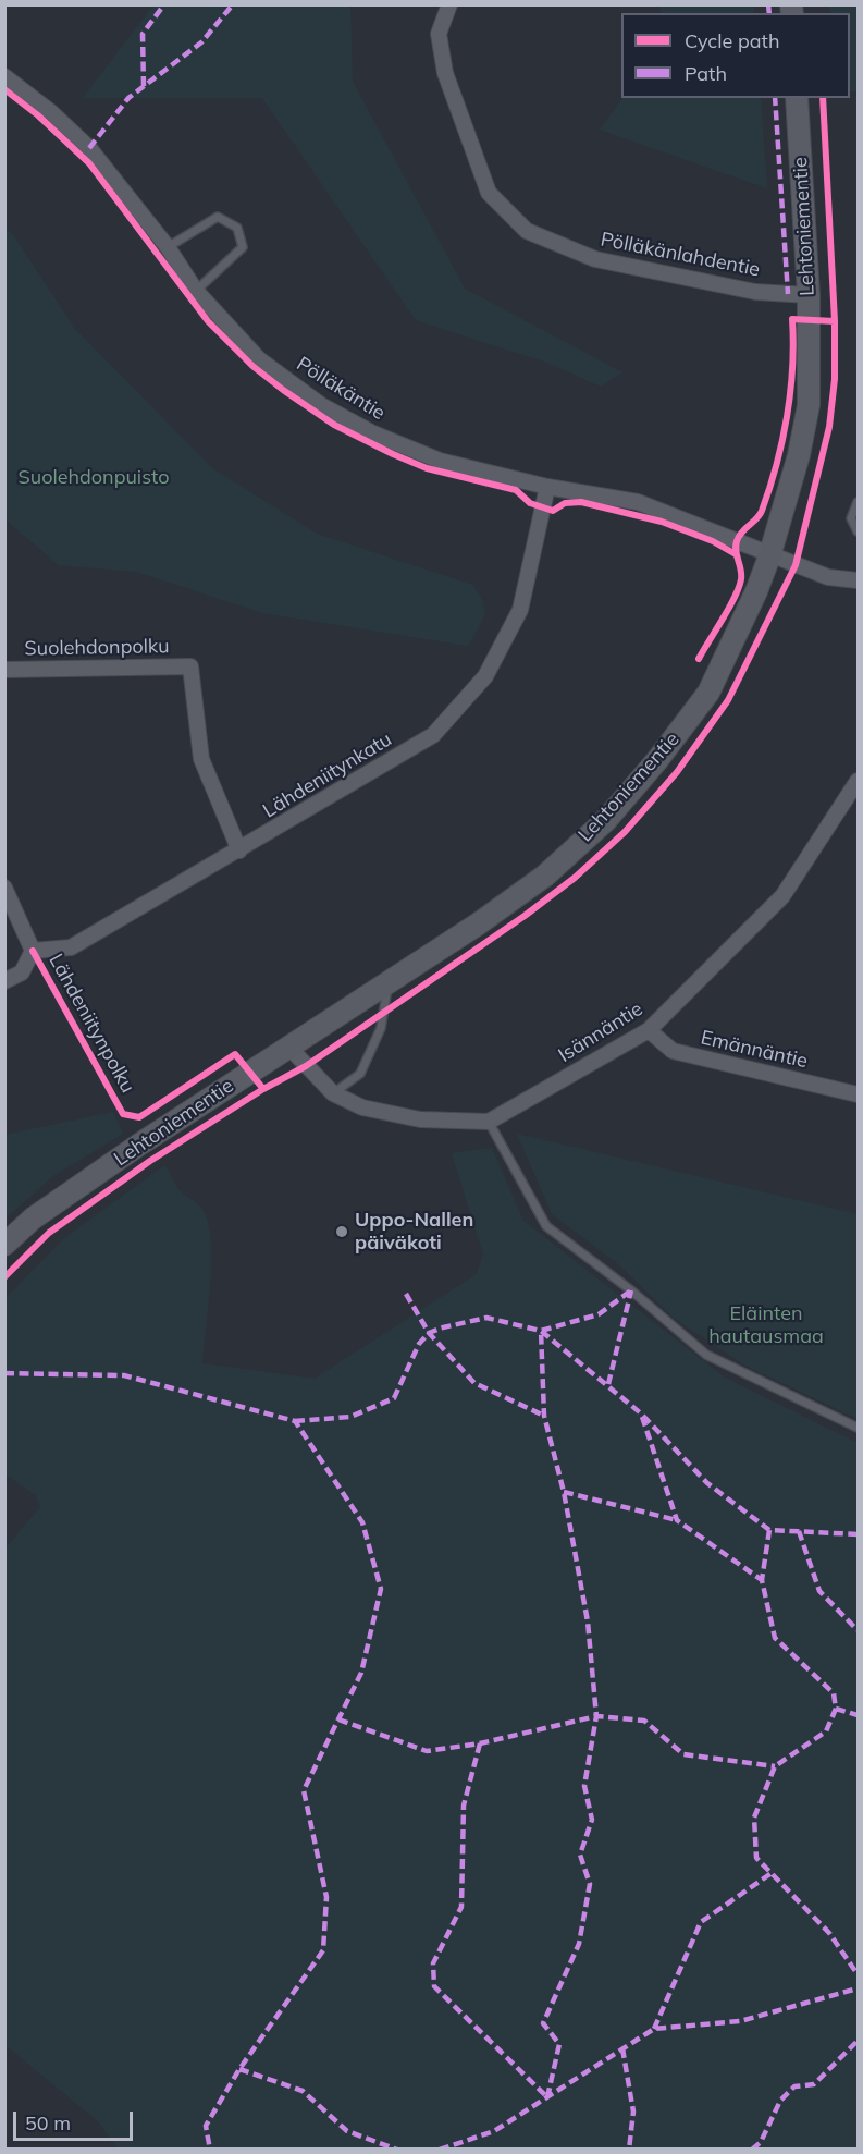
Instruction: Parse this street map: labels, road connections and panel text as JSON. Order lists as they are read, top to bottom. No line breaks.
{"streets":{"main road":["Lehtoniementie"],"street":["Pölläkänlahdentie","Pölläkäntie","Suolehdonpolku","Lähdeniitynkatu","Isännäntie","Emännäntie"],"cycle path":["Lähdeniitynpolku"]},"crossings":[["Lehtoniementie","Pölläkänlahdentie"],["Lehtoniementie","Pölläkäntie"],["Pölläkäntie","Lähdeniitynkatu"],["Suolehdonpolku","Lähdeniitynkatu"],["Isännäntie","Emännäntie"]],"parks":["Suolehdonpuisto","Eläinten hautausmaa"],"places":["Uppo-Nallen päiväkoti"],"legend":["Cycle path","Path"],"scale_bar":"50 m"}
